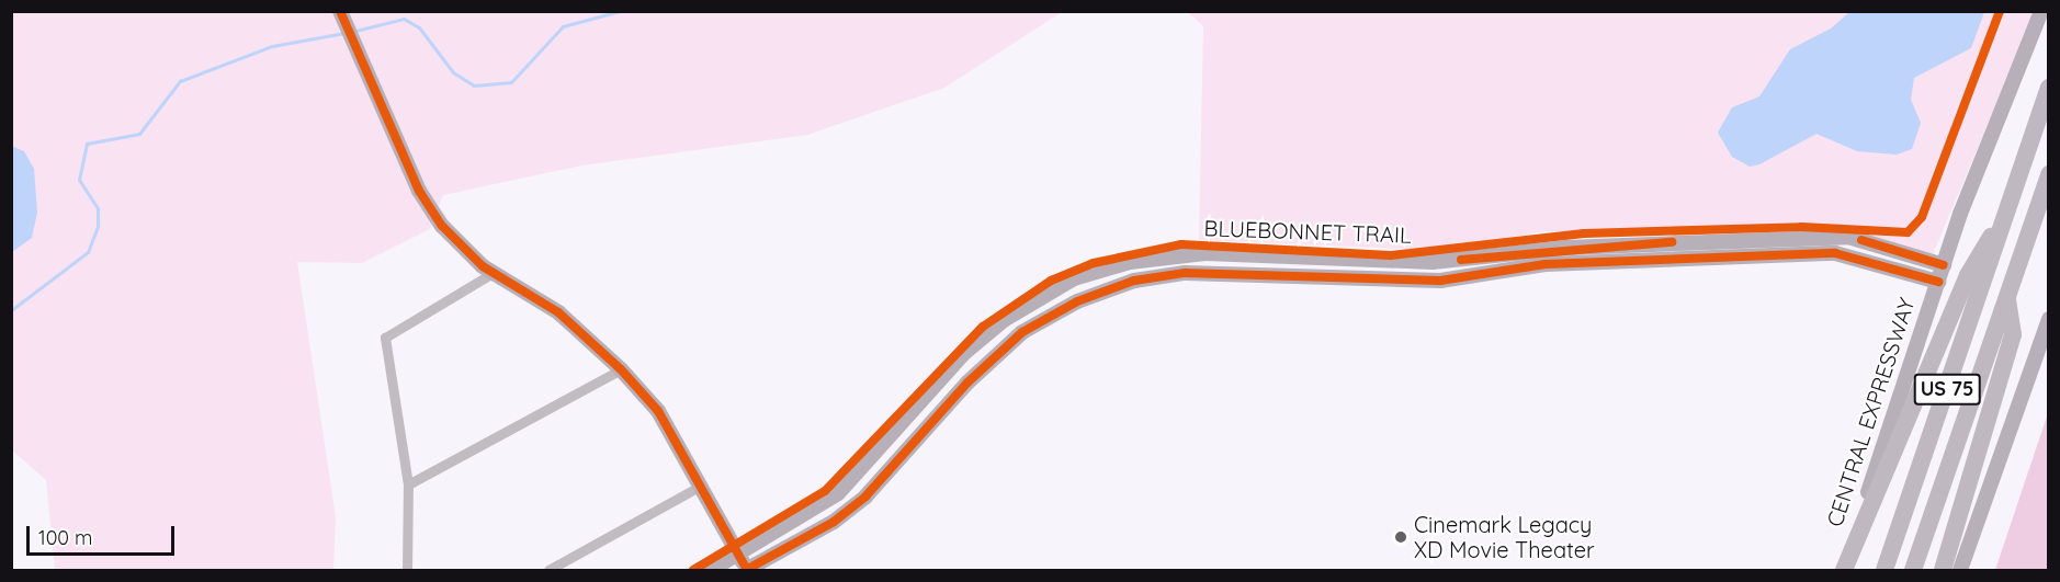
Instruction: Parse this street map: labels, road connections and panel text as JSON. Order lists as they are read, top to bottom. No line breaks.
{"streets":{"highway":["US 75"],"street":["CENTRAL EXPRESSWAY"],"cycle path":["BLUEBONNET TRAIL"]},"places":["Cinemark Legacy XD Movie Theater"],"scale_bar":"100 m"}
